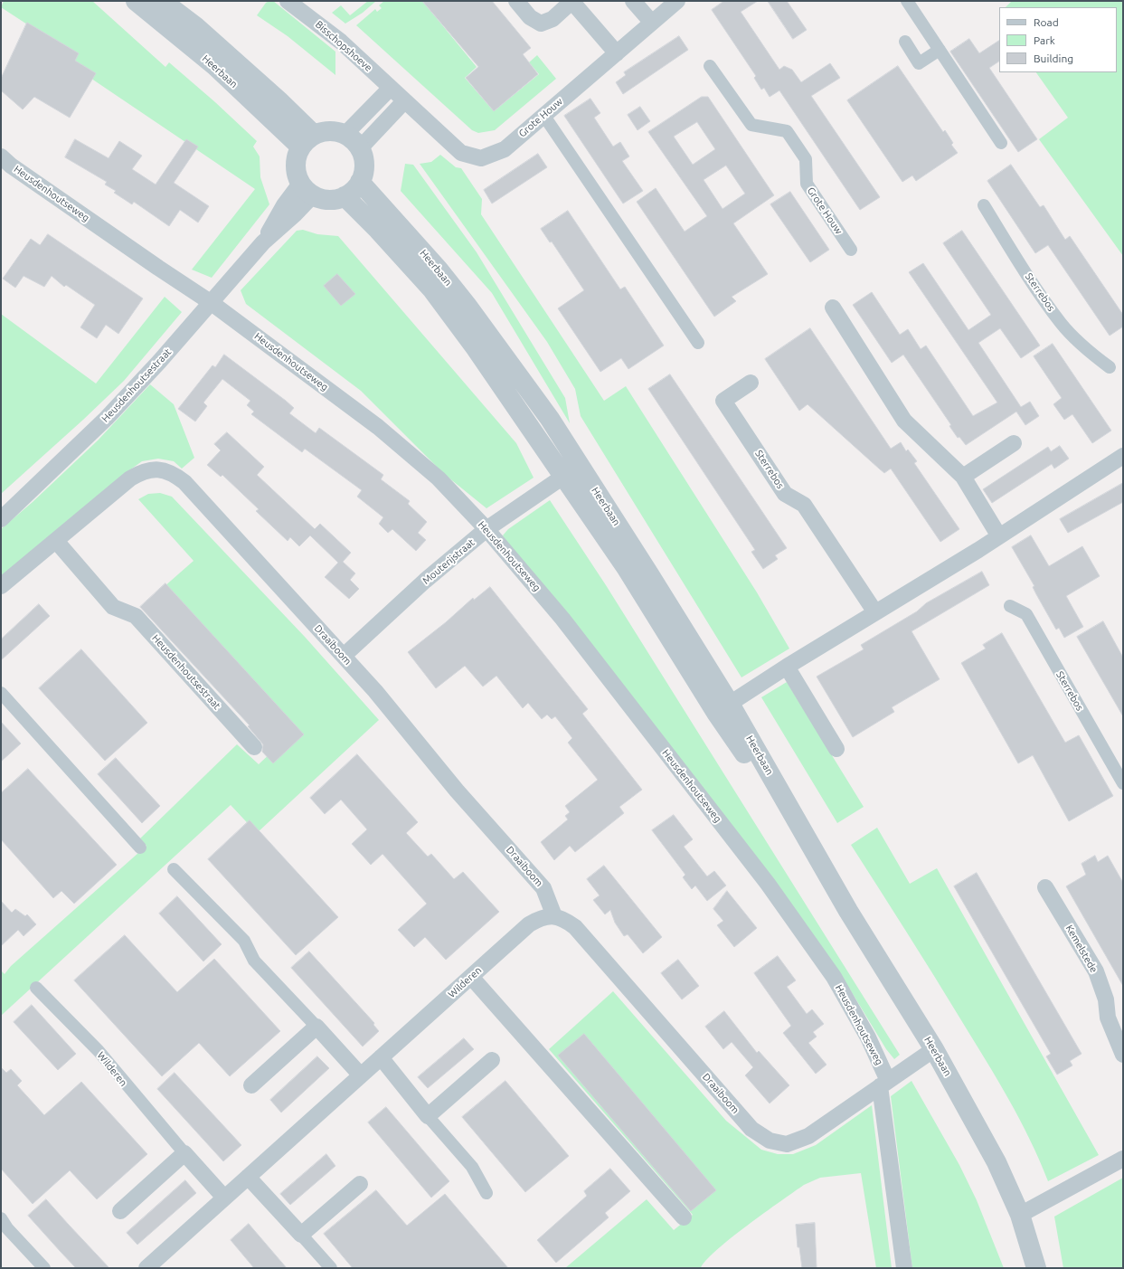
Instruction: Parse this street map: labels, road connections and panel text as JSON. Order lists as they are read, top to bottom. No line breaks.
{"streets":{"street":["Bisschopshoeve","Heerbaan","Grote Houw","Heusdenhoutseweg","Sterrebos","Heusdenhoutsestraat","Mouterijstraat","Draaiboom","Kemelstede","Wilderen"]},"crossings":[["Bisschopshoeve","Grote Houw"],["Heerbaan","Heusdenhoutsestraat"],["Heerbaan","Mouterijstraat"],["Heerbaan","Draaiboom"],["Heusdenhoutseweg","Heusdenhoutsestraat"],["Heusdenhoutseweg","Mouterijstraat"],["Heusdenhoutseweg","Draaiboom"],["Heusdenhoutsestraat","Draaiboom"],["Mouterijstraat","Draaiboom"],["Draaiboom","Wilderen"]],"legend":["Road","Park","Building"]}
